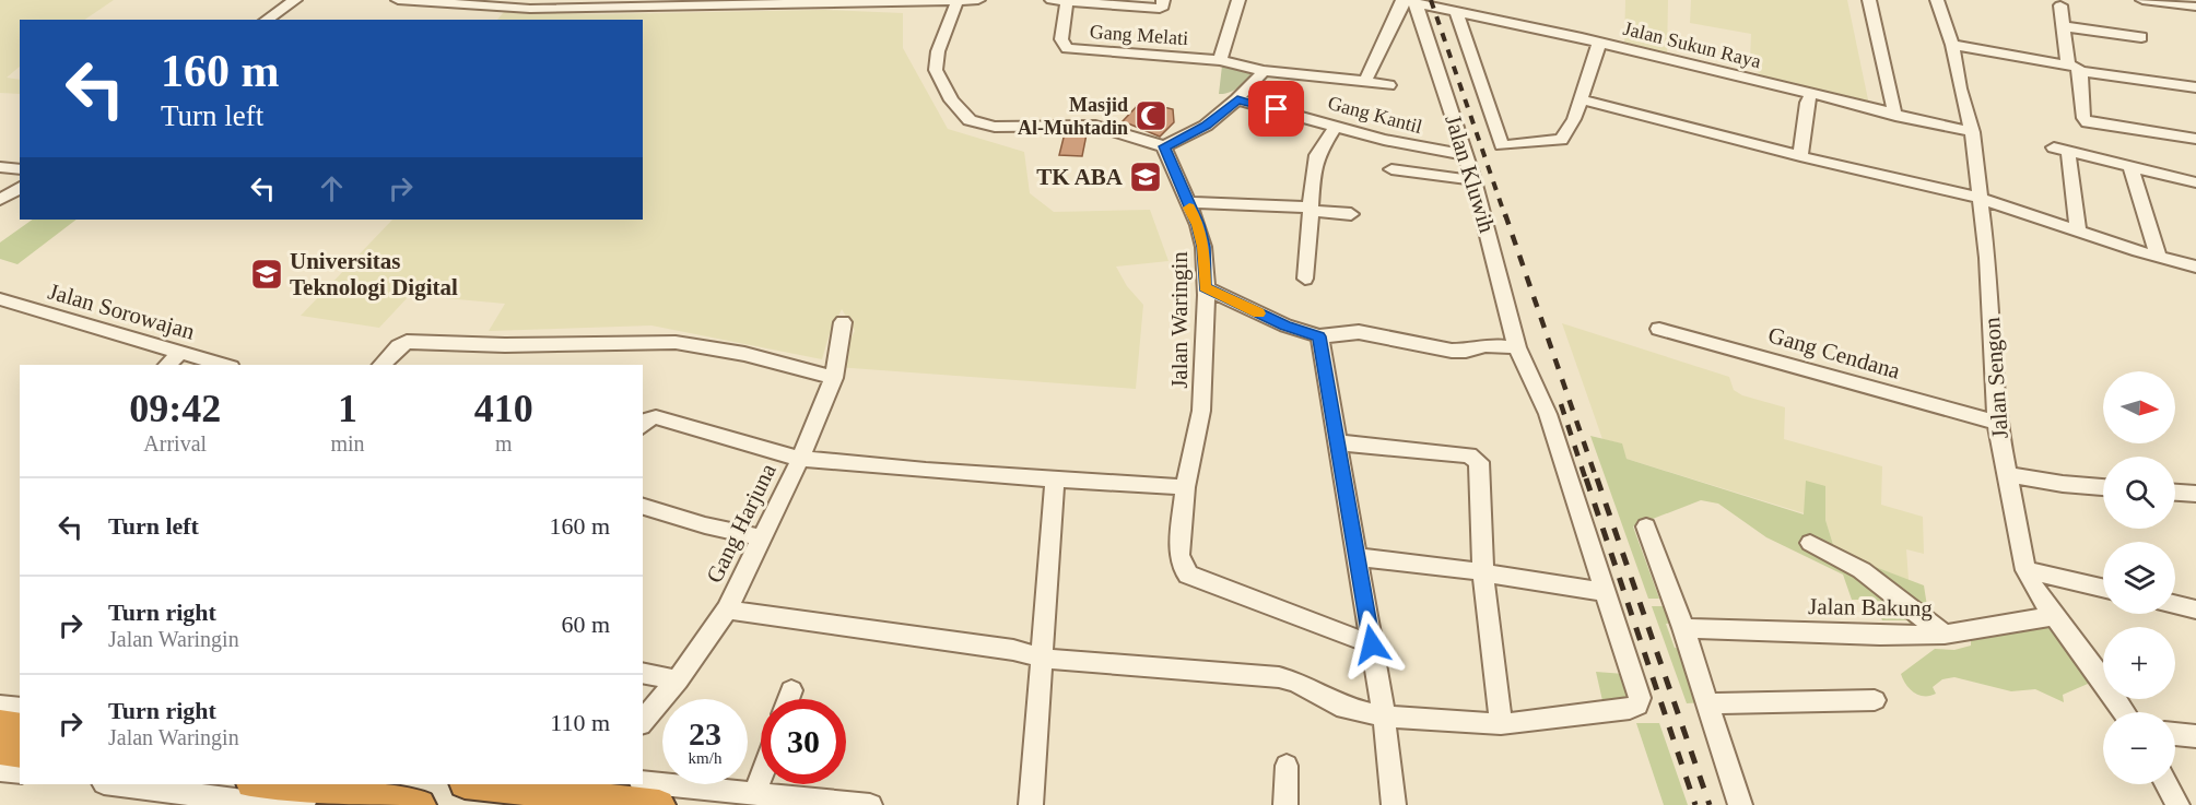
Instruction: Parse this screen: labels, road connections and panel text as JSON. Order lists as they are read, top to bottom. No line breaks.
{"streets":{"street":["Gang Melati","Jalan Sukun Raya","Gang Kantil","Jalan Kluwih","Jalan Sorowajan","Jalan Waringin","Gang Cendana","Jalan Sengon","Gang Harjuna","Jalan Bakung"]},"crossings":[["Jalan Sukun Raya","Jalan Kluwih"],["Jalan Sukun Raya","Jalan Sengon"],["Gang Kantil","Jalan Kluwih"],["Gang Cendana","Jalan Sengon"],["Jalan Sengon","Jalan Bakung"]],"places":{"mosque":["Masjid Al-Muhtadin"],"school or university":["TK ABA","Universitas Teknologi Digital"]},"north":"right","page":{"turn":["160 m","Turn left"],"eta":["09:42","Arrival","1","min","410","m"],"map_buttons":["+","−"],"list":[{"name":"Turn left","value":"160 m"},{"name":"Turn right","note":"Jalan Waringin","value":"60 m"},{"name":"Turn right","note":"Jalan Waringin","value":"110 m"}],"speed":"23 km/h","limit":"30"}}
